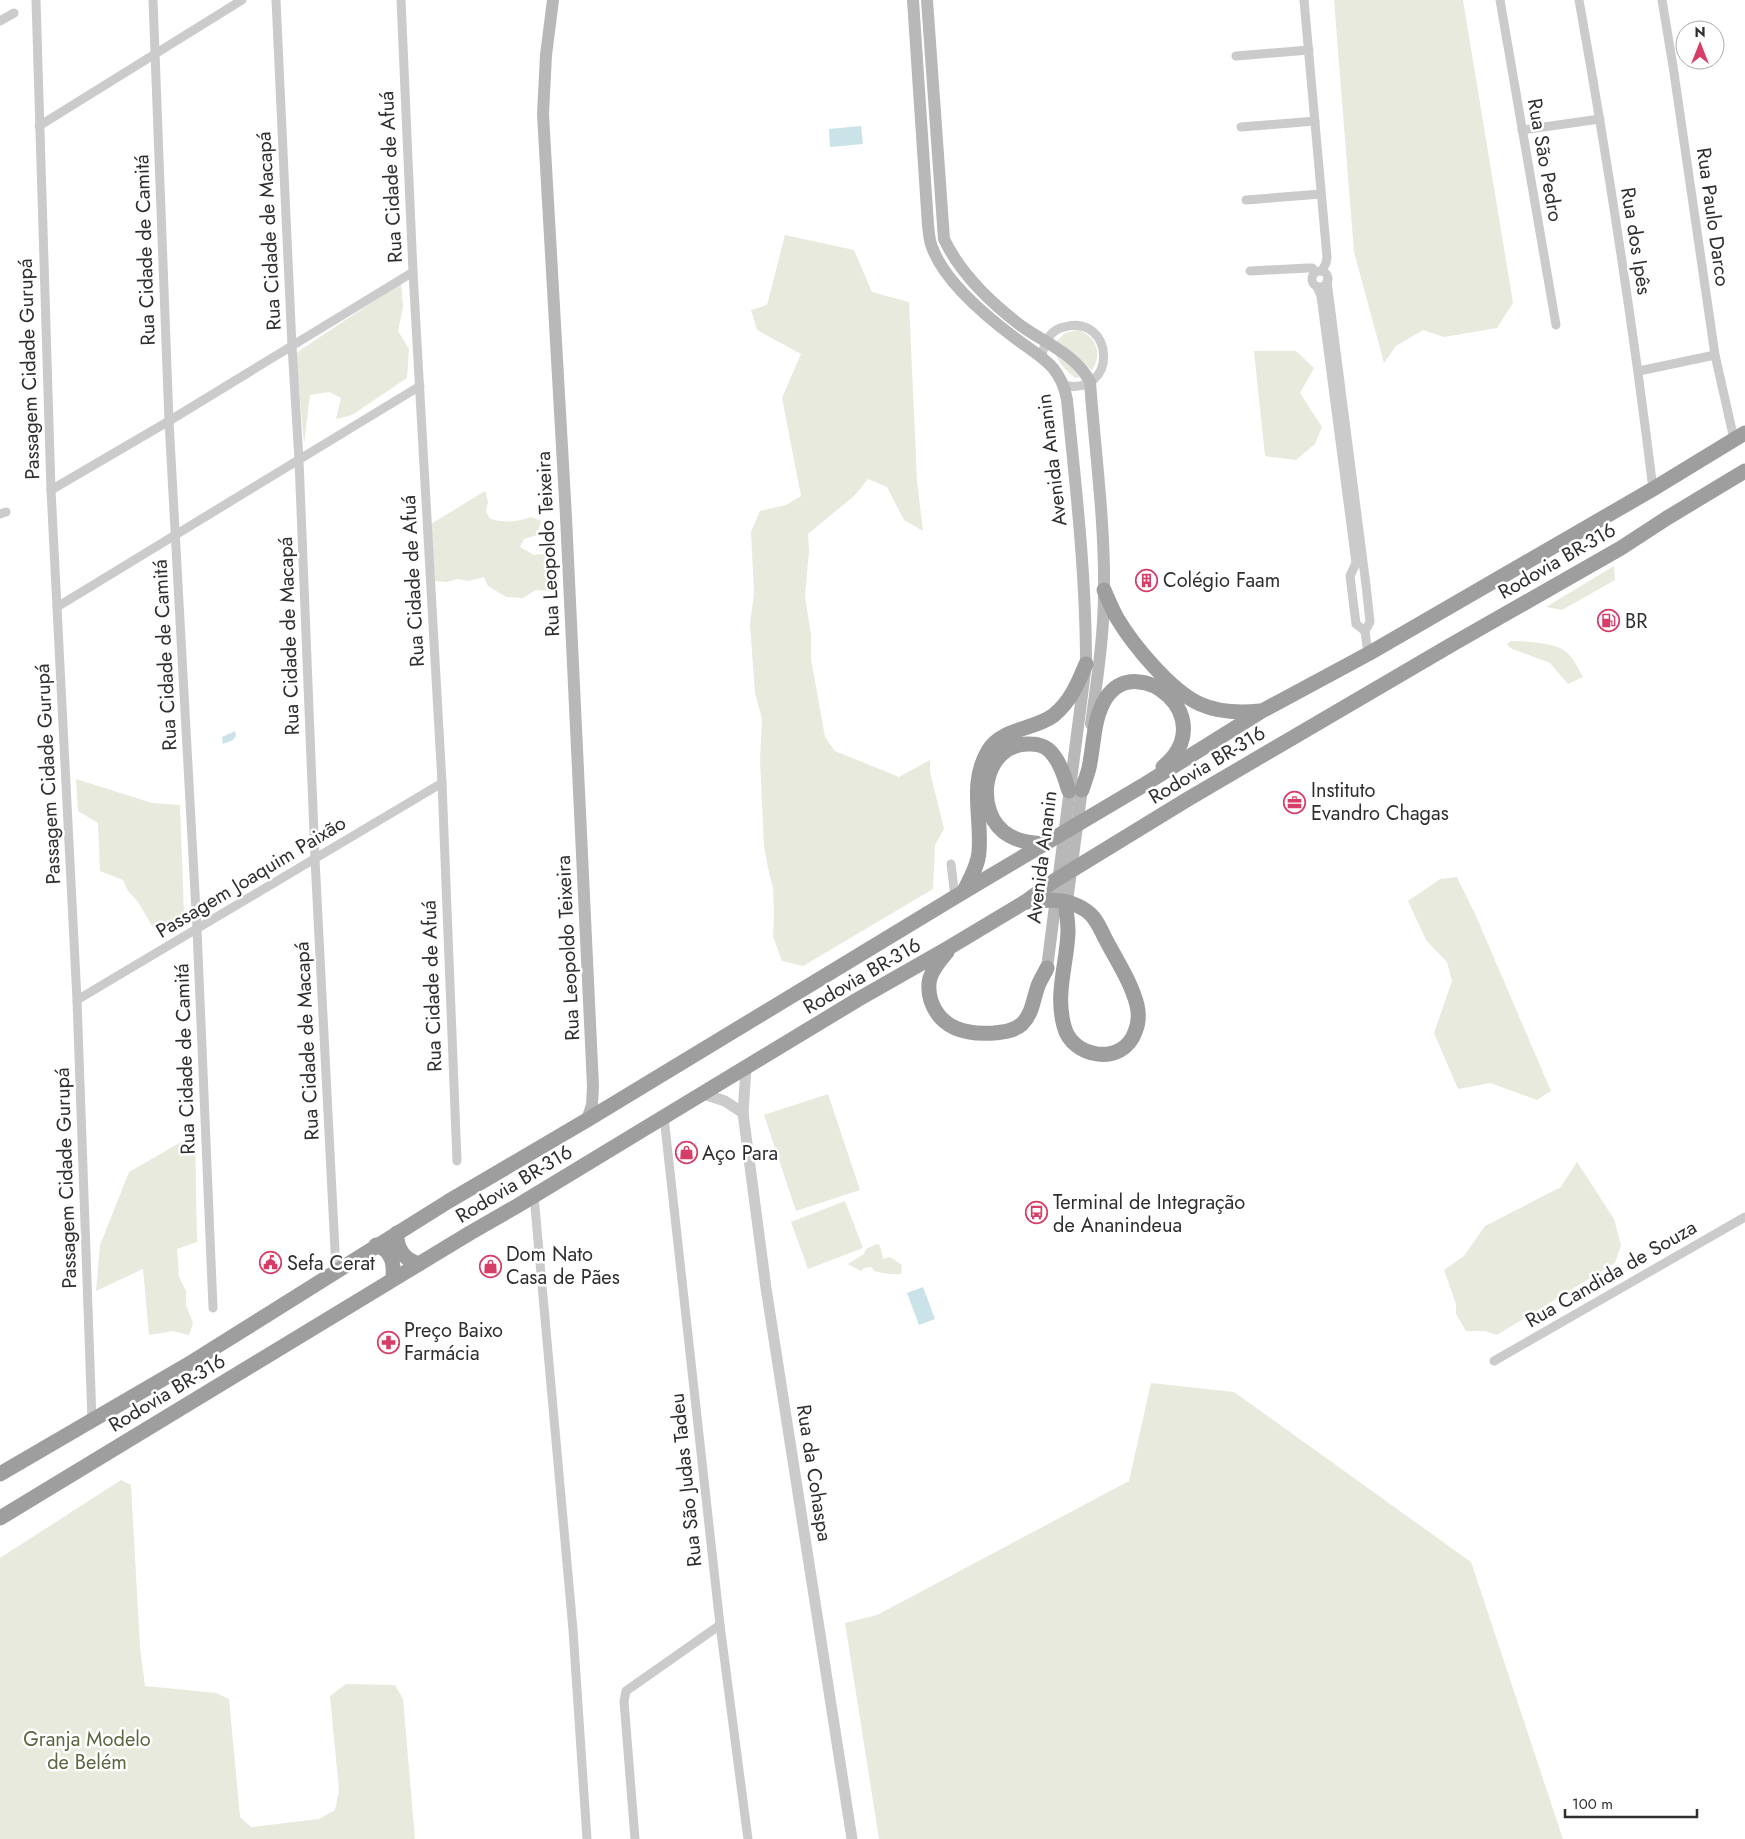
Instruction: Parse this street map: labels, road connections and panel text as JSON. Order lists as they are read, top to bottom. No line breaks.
{"streets":{"highway":["Rodovia BR-316"],"main road":["Avenida Ananin","Rua Leopoldo Teixeira"],"street":["Rua São Pedro","Rua Cidade de Afuá","Rua Paulo Darco","Rua Cidade de Macapá","Rua dos Ipês","Rua Cidade de Camitá","Passagem Cidade Gurupá","Passagem Joaquim Paixão","Rua Candida de Souza","Rua da Cohaspa","Rua São Judas Tadeu"]},"crossings":[["Rua Cidade de Afuá","Passagem Joaquim Paixão"],["Rua Paulo Darco","Rodovia BR-316"],["Rua Cidade de Macapá","Rodovia BR-316"],["Rua Cidade de Macapá","Passagem Joaquim Paixão"],["Rua dos Ipês","Rodovia BR-316"],["Rua Cidade de Camitá","Passagem Joaquim Paixão"],["Passagem Cidade Gurupá","Rodovia BR-316"],["Passagem Cidade Gurupá","Passagem Joaquim Paixão"],["Rua Leopoldo Teixeira","Rodovia BR-316"],["Rodovia BR-316","Rua da Cohaspa"],["Rodovia BR-316","Rua São Judas Tadeu"]],"parks":["Granja Modelo de Belém"],"places":{"building":["Colégio Faam"],"fuel station":["BR"],"office":["Instituto Evandro Chagas"],"shop":["Aço Para","Dom Nato Casa de Pães"],"bus stop":["Terminal de Integração de Ananindeua"],"public building":["Sefa Cerat"],"pharmacy":["Preço Baixo Farmácia"]},"scale_bar":"100 m","north":"top"}
